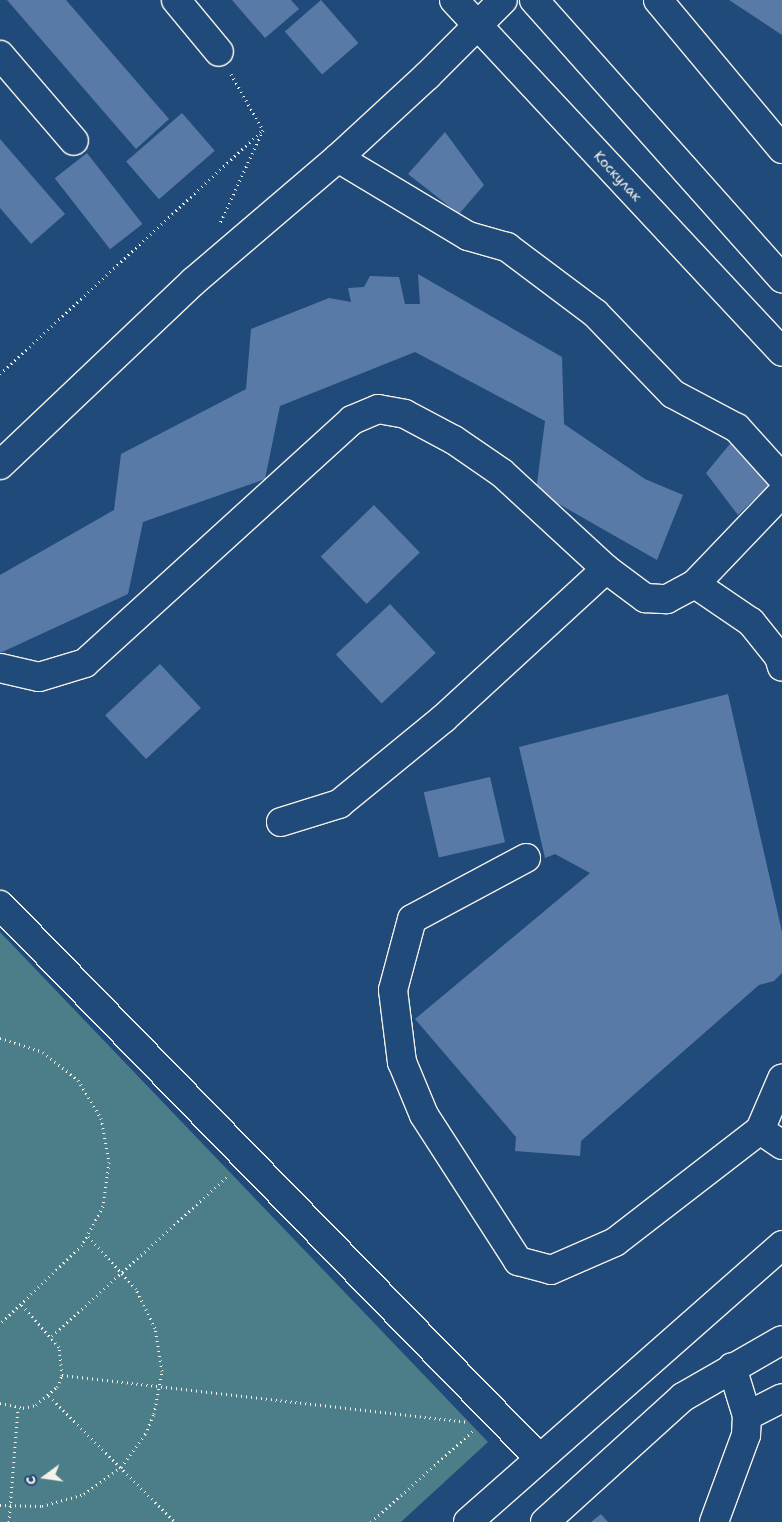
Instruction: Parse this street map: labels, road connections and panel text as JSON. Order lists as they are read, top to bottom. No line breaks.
{"streets":{"street":["Коскулак"]},"north":"left"}
